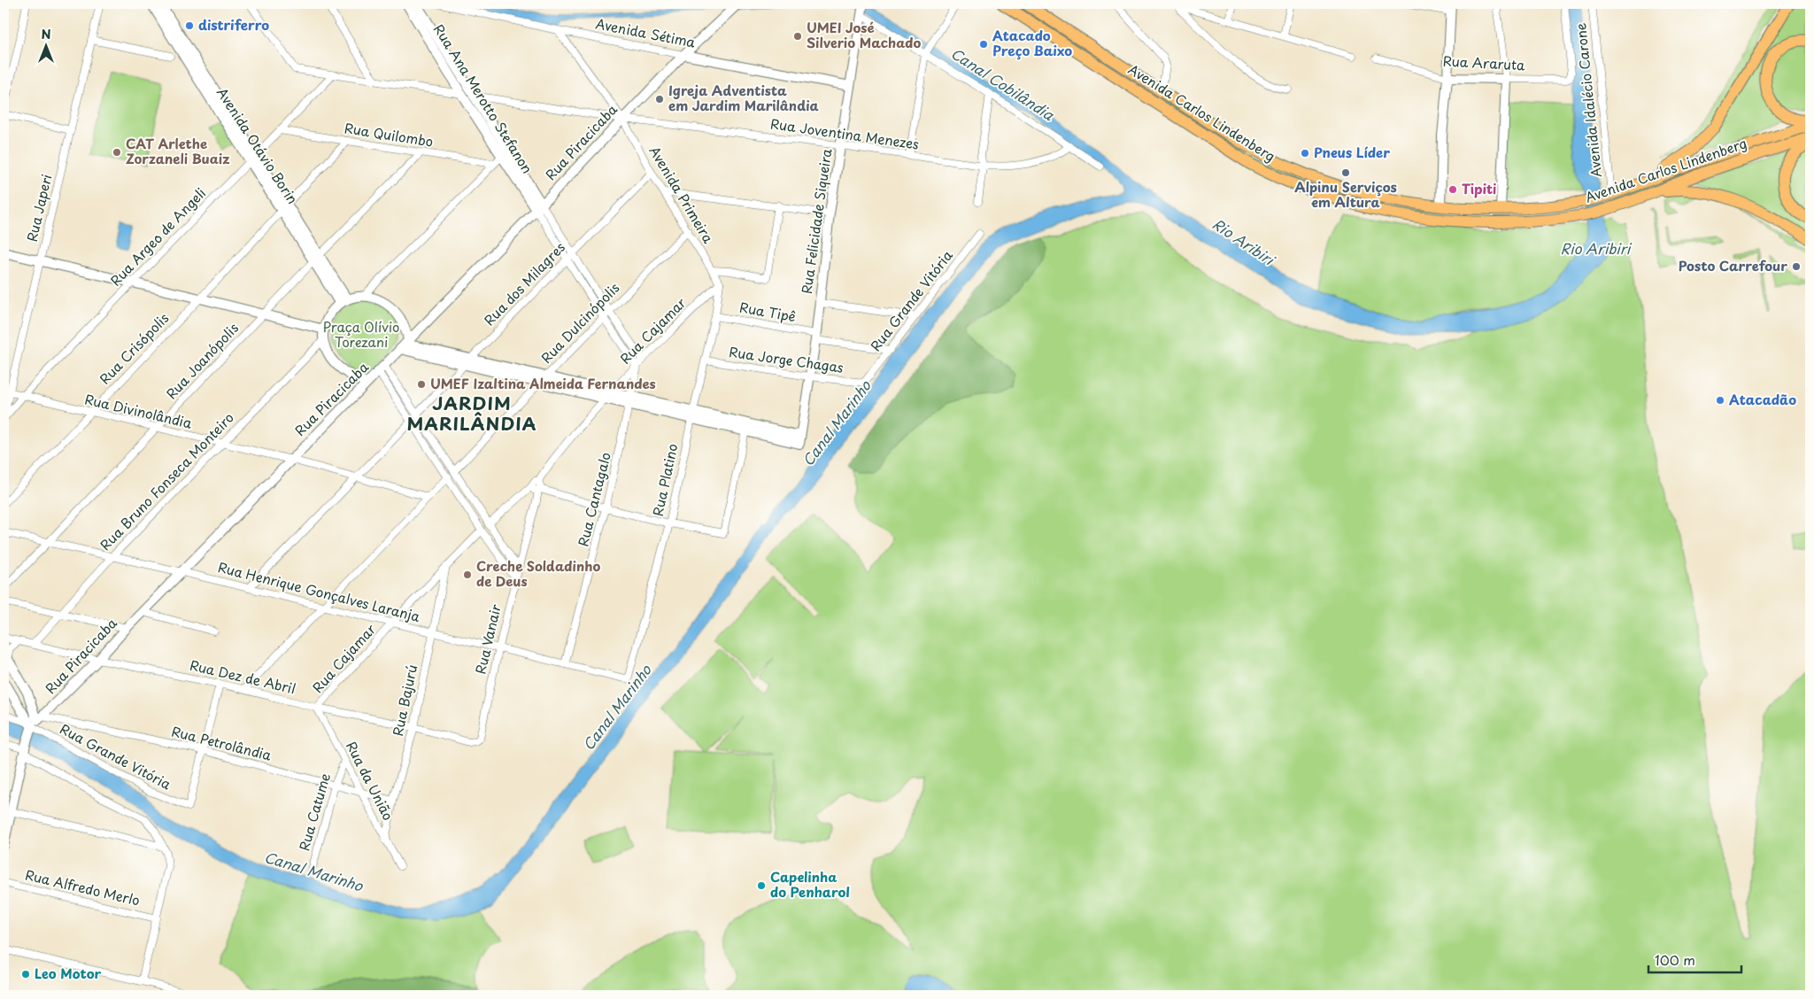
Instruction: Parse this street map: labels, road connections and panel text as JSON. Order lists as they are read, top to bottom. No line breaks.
{"streets":{"main road":["Avenida Carlos Lindenberg"],"street":["Avenida Sétima","Rua Araruta","Rua Ana Merotto Stefanon","Avenida Idalécio Carone","Rua Joventina Menezes","Rua Quilombo","Rua Piracicaba","Avenida Otávio Borin","Avenida Primeira","Rua Japeri","Rua Felicidade Siqueira","Rua Argeo de Angeli","Rua dos Milagres","Rua Grande Vitória","Rua Tipê","Rua Dulcinópolis","Rua Cajamar","Rua Crisópolis","Rua Jorge Chagas","Rua Joanópolis","Rua Divinolândia","Rua Platino","Rua Bruno Fonseca Monteiro","Rua Cantagalo","Rua Henrique Gonçalves Laranja","Rua Vanair","Rua Dez de Abril","Rua Bajurú","Rua Petrolândia","Rua da União","Rua Catume","Rua Alfredo Merlo"]},"crossings":[["Avenida Sétima","Rua Piracicaba"],["Avenida Sétima","Avenida Primeira"],["Avenida Sétima","Rua Felicidade Siqueira"],["Rua Ana Merotto Stefanon","Rua Joventina Menezes"],["Rua Ana Merotto Stefanon","Rua Piracicaba"],["Rua Ana Merotto Stefanon","Rua dos Milagres"],["Rua Ana Merotto Stefanon","Rua Dulcinópolis"],["Rua Ana Merotto Stefanon","Rua Cajamar"],["Rua Ana Merotto Stefanon","Rua Cantagalo"],["Avenida Idalécio Carone","Avenida Carlos Lindenberg"],["Rua Joventina Menezes","Rua Piracicaba"],["Rua Joventina Menezes","Avenida Primeira"],["Rua Joventina Menezes","Rua Felicidade Siqueira"],["Rua Joventina Menezes","Rua Argeo de Angeli"],["Rua Quilombo","Rua Argeo de Angeli"],["Rua Quilombo","Rua Crisópolis"],["Rua Quilombo","Rua Joanópolis"],["Rua Piracicaba","Avenida Otávio Borin"],["Rua Piracicaba","Avenida Primeira"],["Rua Piracicaba","Rua Grande Vitória"],["Rua Piracicaba","Rua Divinolândia"],["Rua Piracicaba","Rua Bruno Fonseca Monteiro"],["Rua Piracicaba","Rua Henrique Gonçalves Laranja"],["Rua Piracicaba","Rua Dez de Abril"],["Rua Piracicaba","Rua Petrolândia"],["Avenida Otávio Borin","Rua Argeo de Angeli"],["Avenida Otávio Borin","Rua Crisópolis"],["Avenida Otávio Borin","Rua Joanópolis"],["Avenida Otávio Borin","Rua Bruno Fonseca Monteiro"],["Avenida Primeira","Rua dos Milagres"],["Avenida Primeira","Rua Dulcinópolis"],["Avenida Primeira","Rua Cajamar"],["Avenida Primeira","Rua Platino"],["Rua Japeri","Rua Argeo de Angeli"],["Rua Japeri","Rua Divinolândia"],["Rua Felicidade Siqueira","Rua Tipê"],["Rua Felicidade Siqueira","Rua Jorge Chagas"],["Rua Argeo de Angeli","Rua Divinolândia"],["Rua Grande Vitória","Rua Tipê"],["Rua Grande Vitória","Rua Jorge Chagas"],["Rua Grande Vitória","Rua Petrolândia"],["Rua Tipê","Rua Platino"],["Rua Cajamar","Rua Platino"],["Rua Cajamar","Rua Cantagalo"],["Rua Cajamar","Rua Henrique Gonçalves Laranja"],["Rua Cajamar","Rua Vanair"],["Rua Cajamar","Rua Dez de Abril"],["Rua Cajamar","Rua Bajurú"],["Rua Cajamar","Rua da União"],["Rua Crisópolis","Rua Divinolândia"],["Rua Jorge Chagas","Rua Platino"],["Rua Joanópolis","Rua Divinolândia"],["Rua Joanópolis","Rua Henrique Gonçalves Laranja"],["Rua Divinolândia","Rua Bruno Fonseca Monteiro"],["Rua Platino","Rua Henrique Gonçalves Laranja"],["Rua Bruno Fonseca Monteiro","Rua Henrique Gonçalves Laranja"],["Rua Bruno Fonseca Monteiro","Rua Dez de Abril"],["Rua Cantagalo","Rua Henrique Gonçalves Laranja"],["Rua Henrique Gonçalves Laranja","Rua Vanair"],["Rua Henrique Gonçalves Laranja","Rua Bajurú"],["Rua Vanair","Rua Dez de Abril"],["Rua Dez de Abril","Rua Bajurú"],["Rua Dez de Abril","Rua da União"],["Rua Bajurú","Rua Petrolândia"],["Rua Bajurú","Rua da União"],["Rua Petrolândia","Rua da União"],["Rua Petrolândia","Rua Catume"],["Rua da União","Rua Catume"]],"districts":["JARDIM MARILÂNDIA"],"water":["Canal Cobilândia","Rio Aribiri","Canal Marinho"],"parks":["Praça Olívio Torezani"],"places":["distriferro","UMEI José Silverio Machado","Atacado Preço Baixo","Igreja Adventista em Jardim Marilândia","CAT Arlethe Zorzaneli Buaiz","Pneus Líder","Alpinu Serviços em Altura","Tipiti","Posto Carrefour","UMEF Izaltina Almeida Fernandes","Atacadão","Creche Soldadinho de Deus","Capelinha do Penharol","Leo Motor"],"scale_bar":"100 m","north":"top"}
